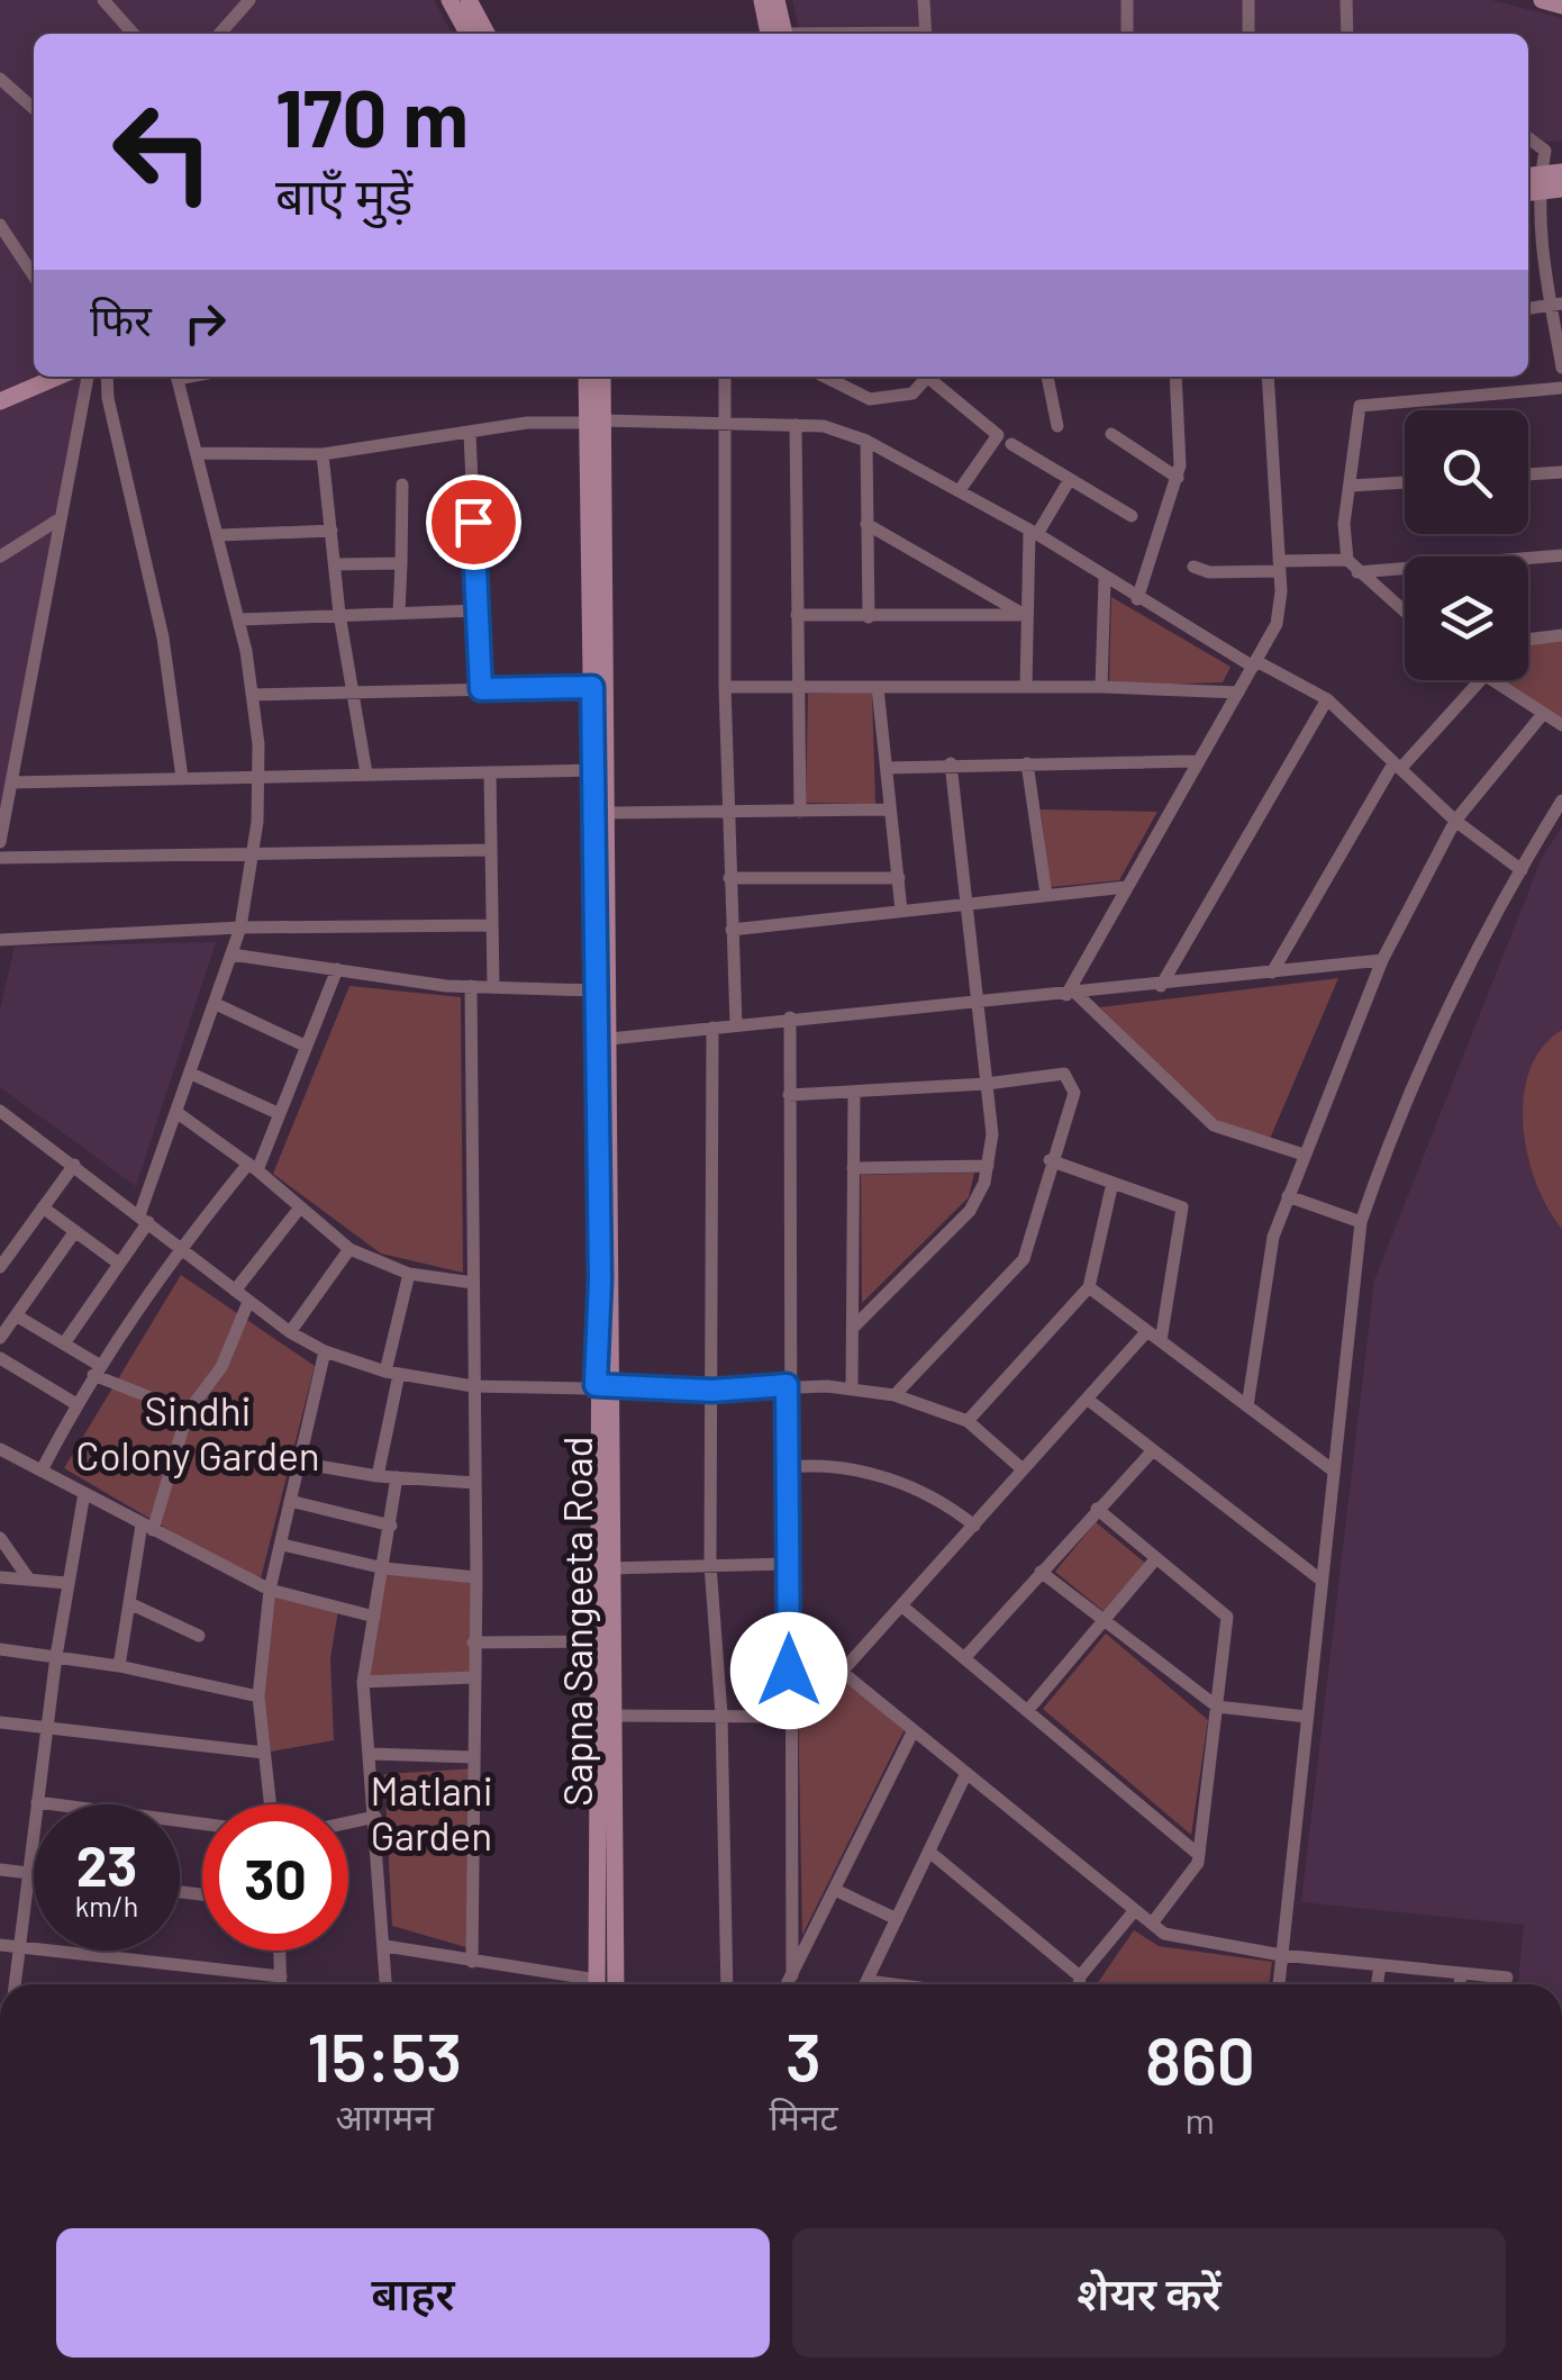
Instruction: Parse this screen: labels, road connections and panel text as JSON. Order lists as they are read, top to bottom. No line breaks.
{"streets":{"main road":["Sapna Sangeeta Road"]},"parks":["Sindhi Colony Garden","Matlani Garden"],"page":{"turn":["170 m","बाएँ मुड़ें"],"then":"फिर","speed":"23 km/h","limit":"30","eta":["15:53","आगमन","3","मिनट","860","m"],"buttons":["बाहर","शेयर करें"]}}
